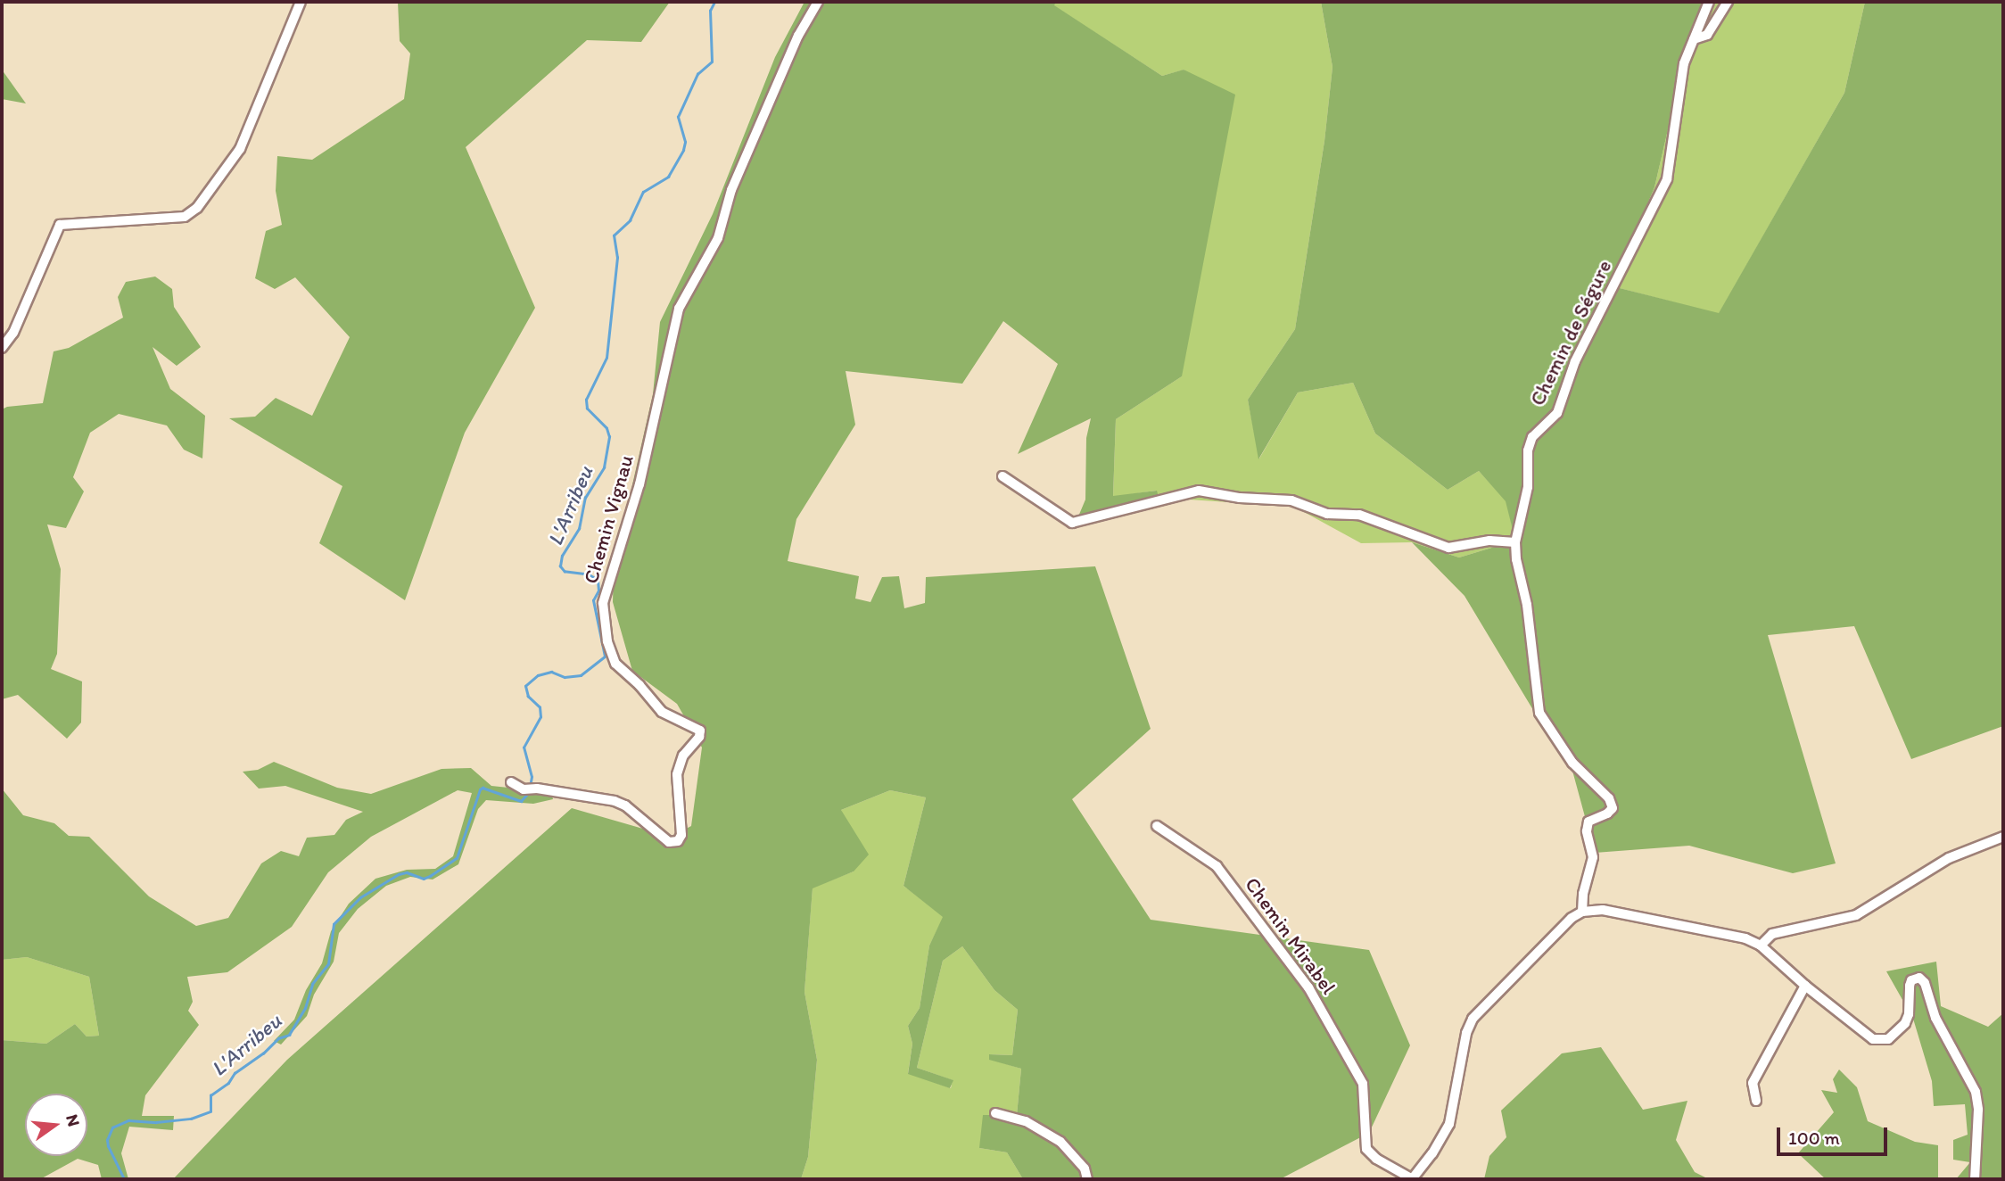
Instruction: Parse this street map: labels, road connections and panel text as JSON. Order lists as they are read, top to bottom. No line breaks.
{"streets":{"street":["Chemin de Ségure","Chemin Vignau","Chemin Mirabel"]},"water":["L'Arribeu"],"scale_bar":"100 m","north":"right"}
